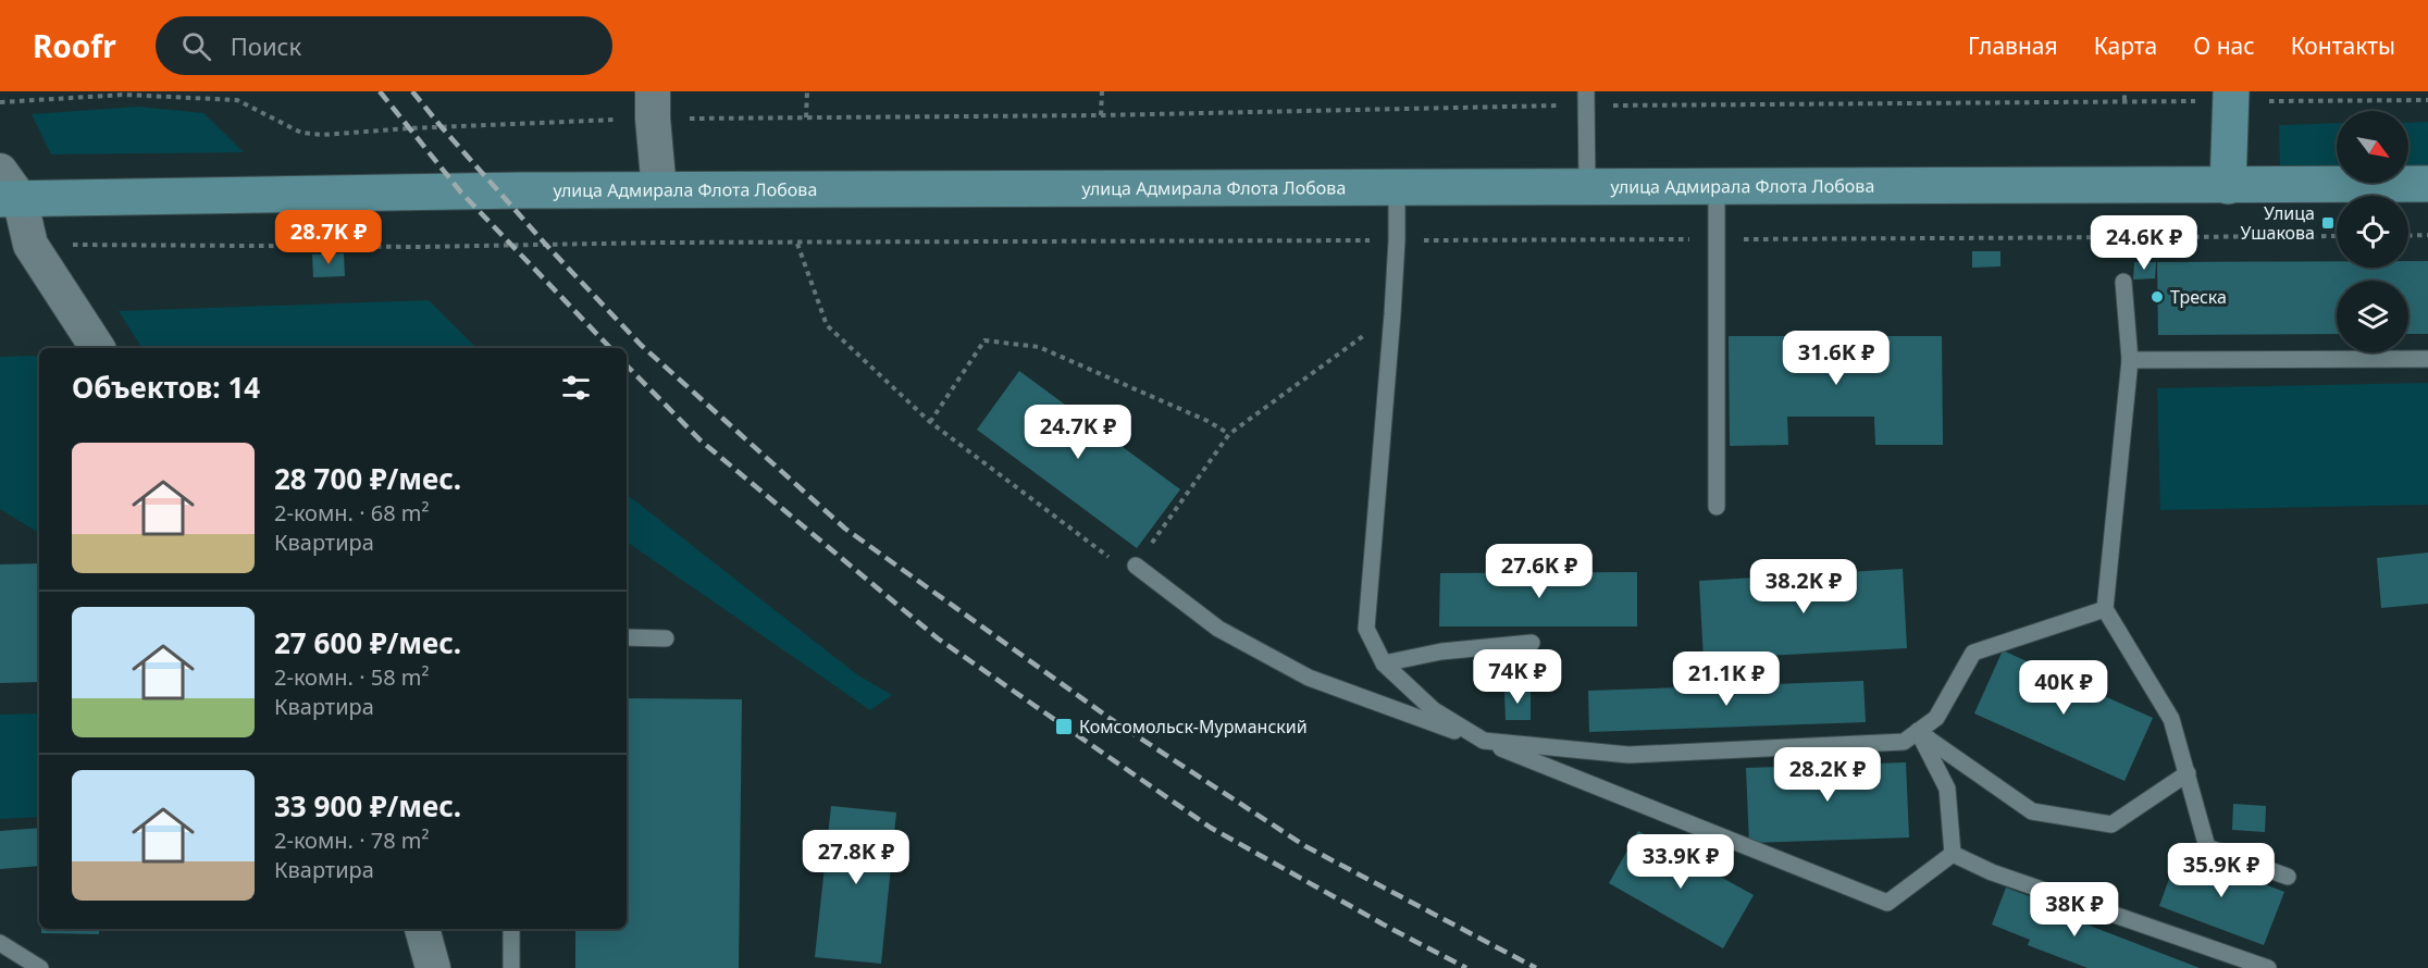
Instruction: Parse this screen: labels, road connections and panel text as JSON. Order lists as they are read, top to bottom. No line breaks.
{"streets":{"street":["улица Адмирала Флота Лобова"]},"places":{"transit":["Улица Ушакова","Комсомольск-Мурманский"],"other":["Треска"]},"north":"bottom right","page":{"header":"Roofr","search":"Поиск","nav":["Главная","Карта","О нас","Контакты"],"price":["28.7K ₽","24.6K ₽","31.6K ₽","24.7K ₽","27.6K ₽","38.2K ₽","74K ₽","21.1K ₽","40K ₽","28.2K ₽","27.8K ₽","33.9K ₽","35.9K ₽","38K ₽"],"heading":"Объектов: 14","list":[{"name":"28 700 ₽/мес.","note":"2-комн. · 68 m² · Квартира"},{"name":"27 600 ₽/мес.","note":"2-комн. · 58 m² · Квартира"},{"name":"33 900 ₽/мес.","note":"2-комн. · 78 m² · Квартира"}]}}
